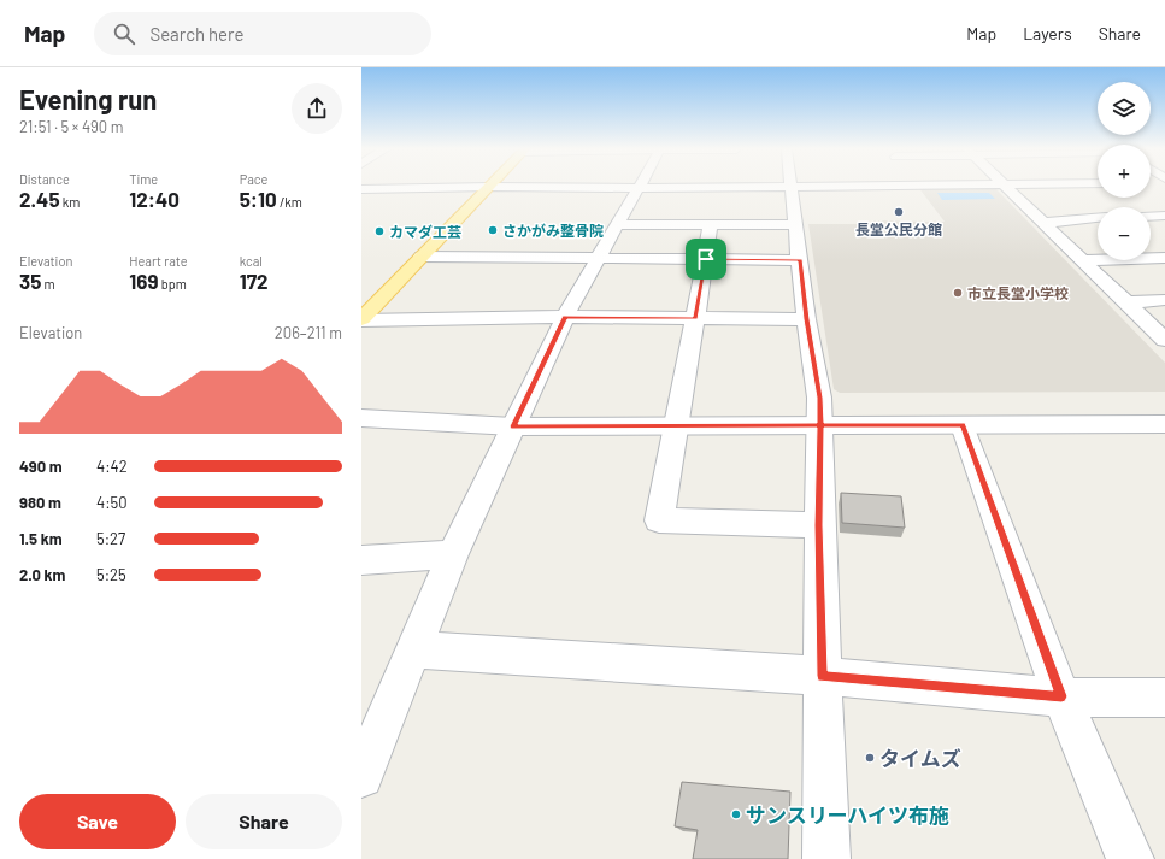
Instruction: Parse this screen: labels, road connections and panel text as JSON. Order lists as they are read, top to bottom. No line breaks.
{"places":["長堂公民分館","さかがみ整骨院","カマダ工芸","市立長堂小学校","タイムズ","サンスリーハイツ布施"],"page":{"header":"Map","search":"Search here","nav":["Map","Layers","Share"],"heading":["Evening run","21:51 · 5 × 490 m"],"map_buttons":["+","−"],"stats":[["Distance","2.45 km"],["Time","12:40"],["Pace","5:10 /km"],["Elevation","35 m"],["Heart rate","169 bpm"],["kcal","172"]],"chart":["Elevation","206–211 m"],"list":[{"name":"490 m","note":"4:42"},{"name":"980 m","note":"4:50"},{"name":"1.5 km","note":"5:27"},{"name":"2.0 km","note":"5:25"}],"buttons":["Save","Share"]}}
